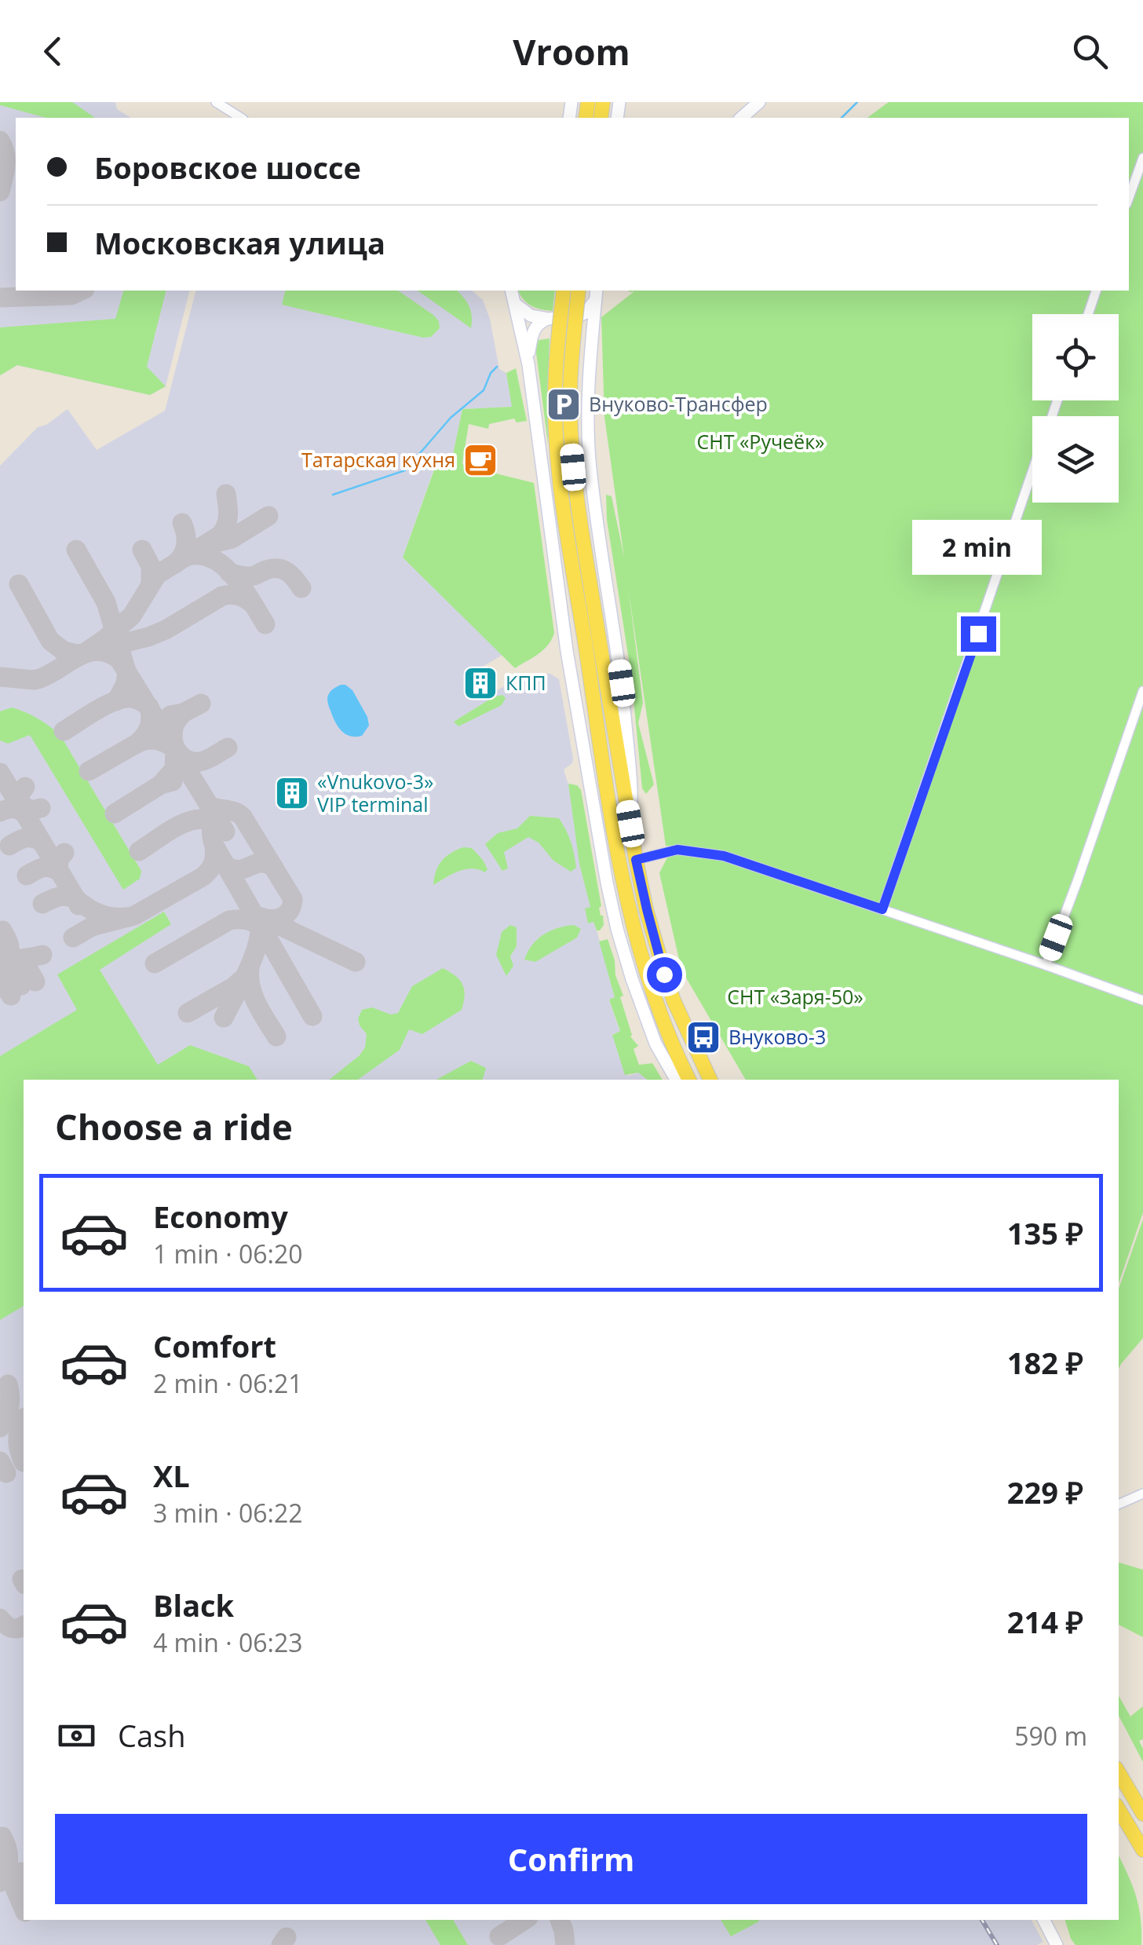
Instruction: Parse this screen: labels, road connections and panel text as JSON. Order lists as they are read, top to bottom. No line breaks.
{"parks":["СНТ «Ручеёк»","СНТ «Заря-50»"],"places":{"parking":["Внуково-Трансфер"],"cafe":["Татарская кухня"],"building":["КПП","«Vnukovo-3» VIP terminal"],"bus stop":["Внуково-3"]},"page":{"header":"Vroom","banner":["Боровское шоссе","Московская улица"],"bubble":"2 min","heading":"Choose a ride","list":[{"name":"Economy","note":"1 min · 06:20","value":"135 ₽"},{"name":"Comfort","note":"2 min · 06:21","value":"182 ₽"},{"name":"XL","note":"3 min · 06:22","value":"229 ₽"},{"name":"Black","note":"4 min · 06:23","value":"214 ₽"}],"pay":["Cash","590 m"],"buttons":"Confirm"}}
